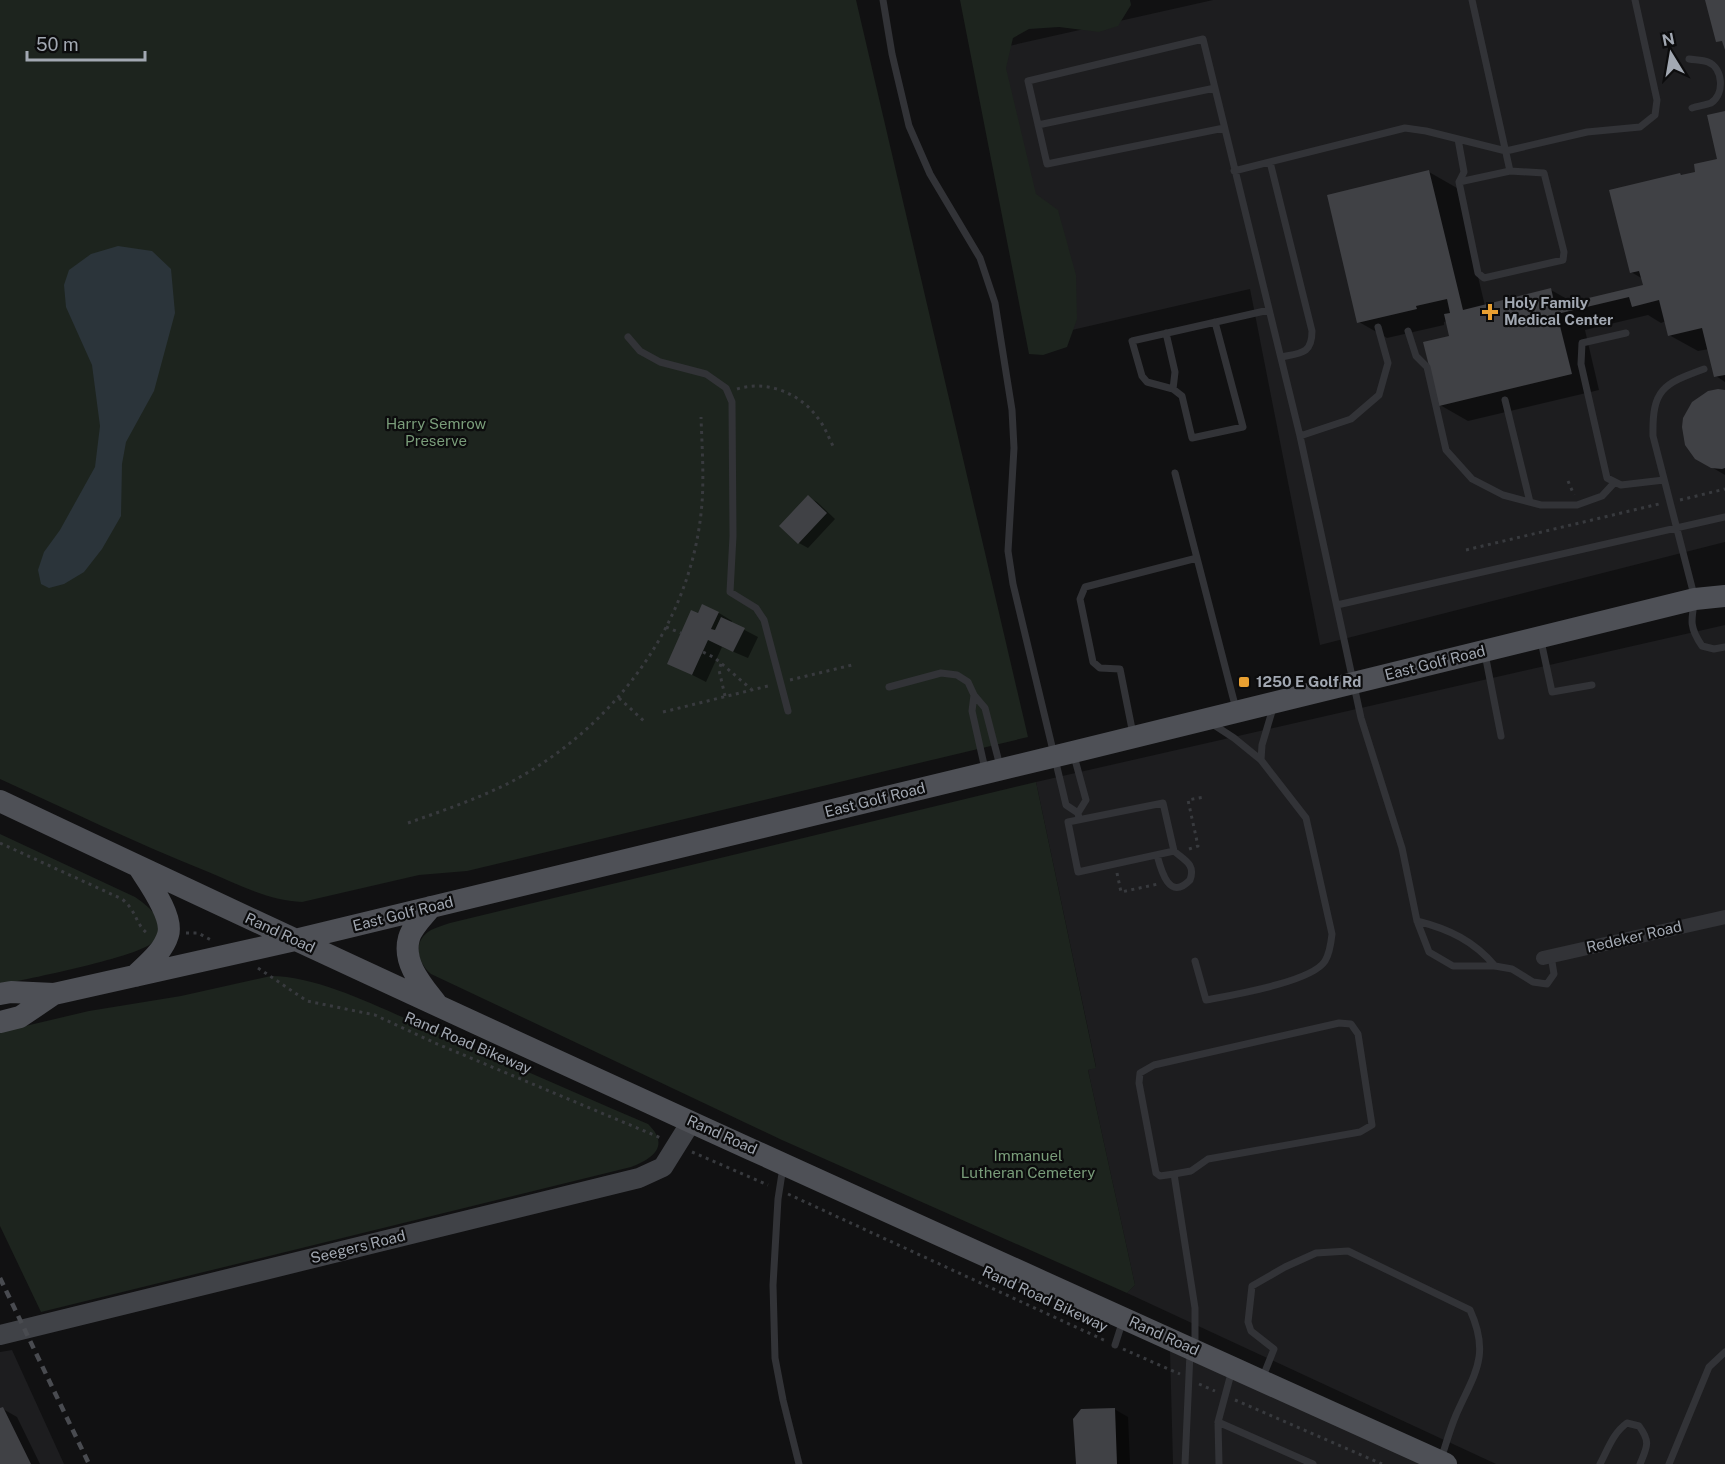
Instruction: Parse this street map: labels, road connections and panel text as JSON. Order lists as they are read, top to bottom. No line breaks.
{"streets":{"main road":["East Golf Road","Rand Road"],"street":["Redeker Road","Seegers Road"],"path":["Rand Road Bikeway"]},"crossings":[["East Golf Road","Rand Road"],["Rand Road","Seegers Road"]],"parks":["Harry Semrow Preserve","Immanuel Lutheran Cemetery"],"places":{"health":["Holy Family Medical Center"],"transit":["1250 E Golf Rd"]},"scale_bar":"50 m","north":"top"}
